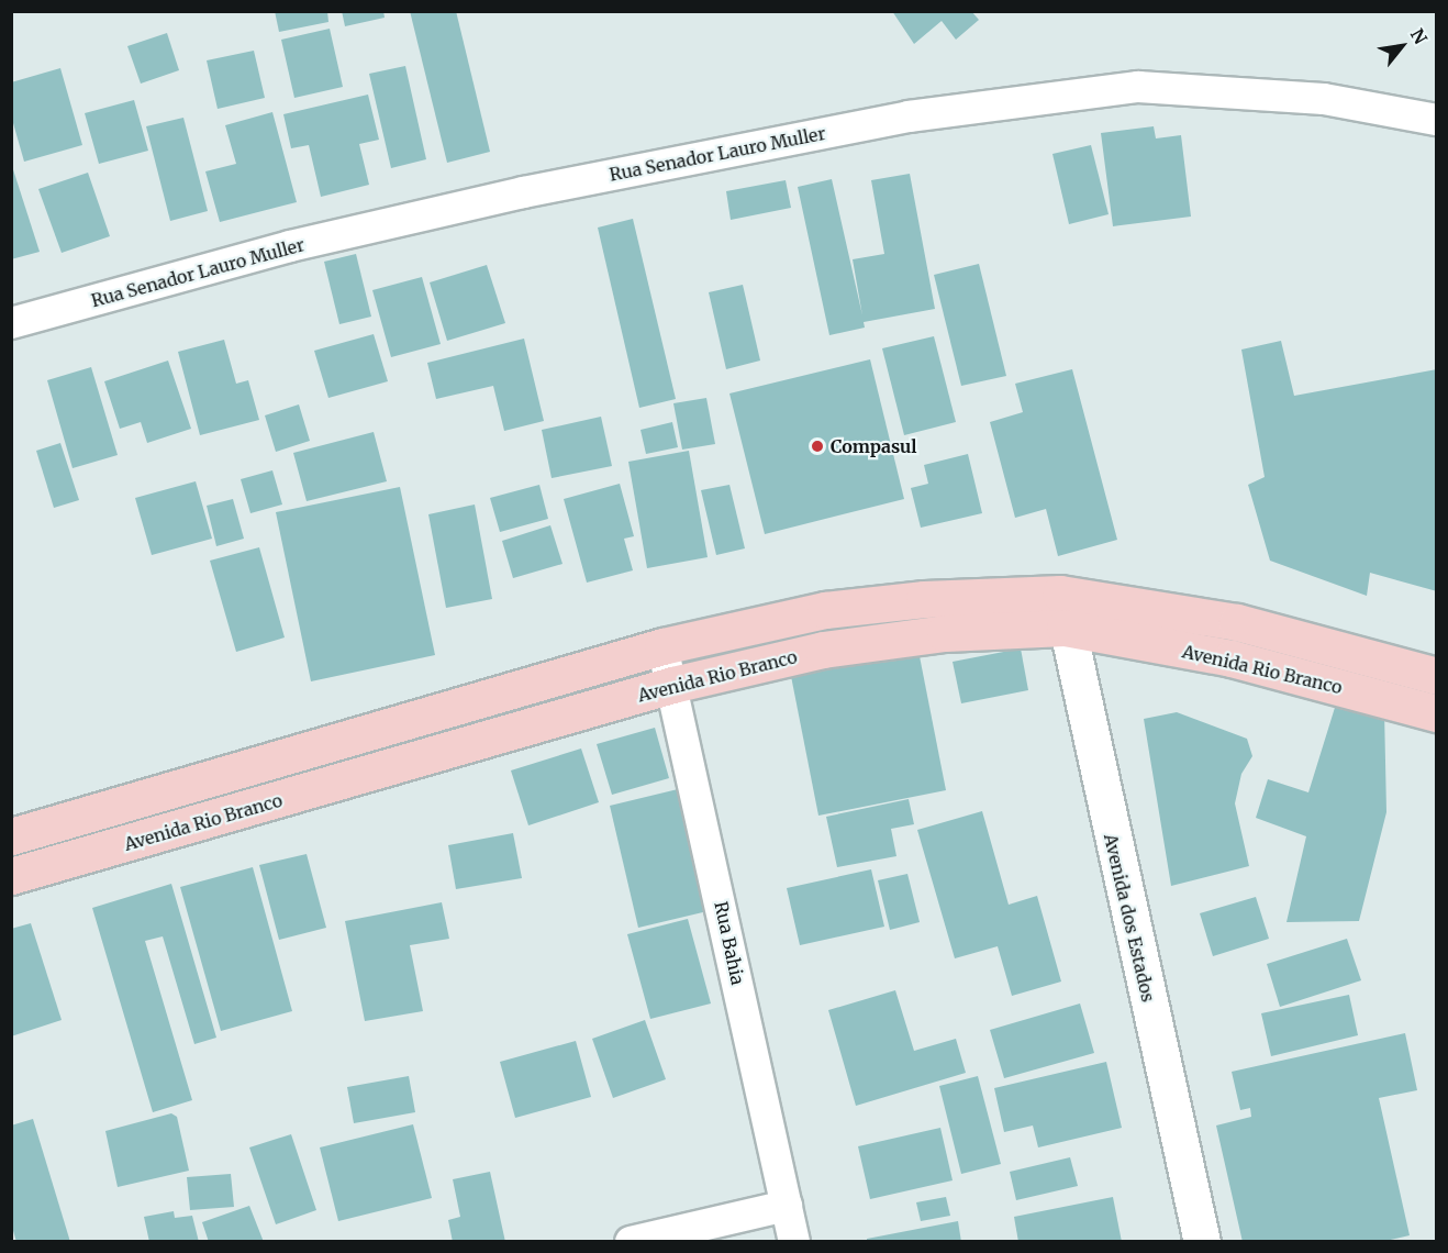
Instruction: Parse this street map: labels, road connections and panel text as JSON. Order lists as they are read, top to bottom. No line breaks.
{"streets":{"main road":["Avenida Rio Branco"],"street":["Rua Senador Lauro Muller","Avenida dos Estados","Rua Bahia"]},"crossings":[["Avenida Rio Branco","Avenida dos Estados"],["Avenida Rio Branco","Rua Bahia"]],"places":["Compasul"],"north":"top right"}
